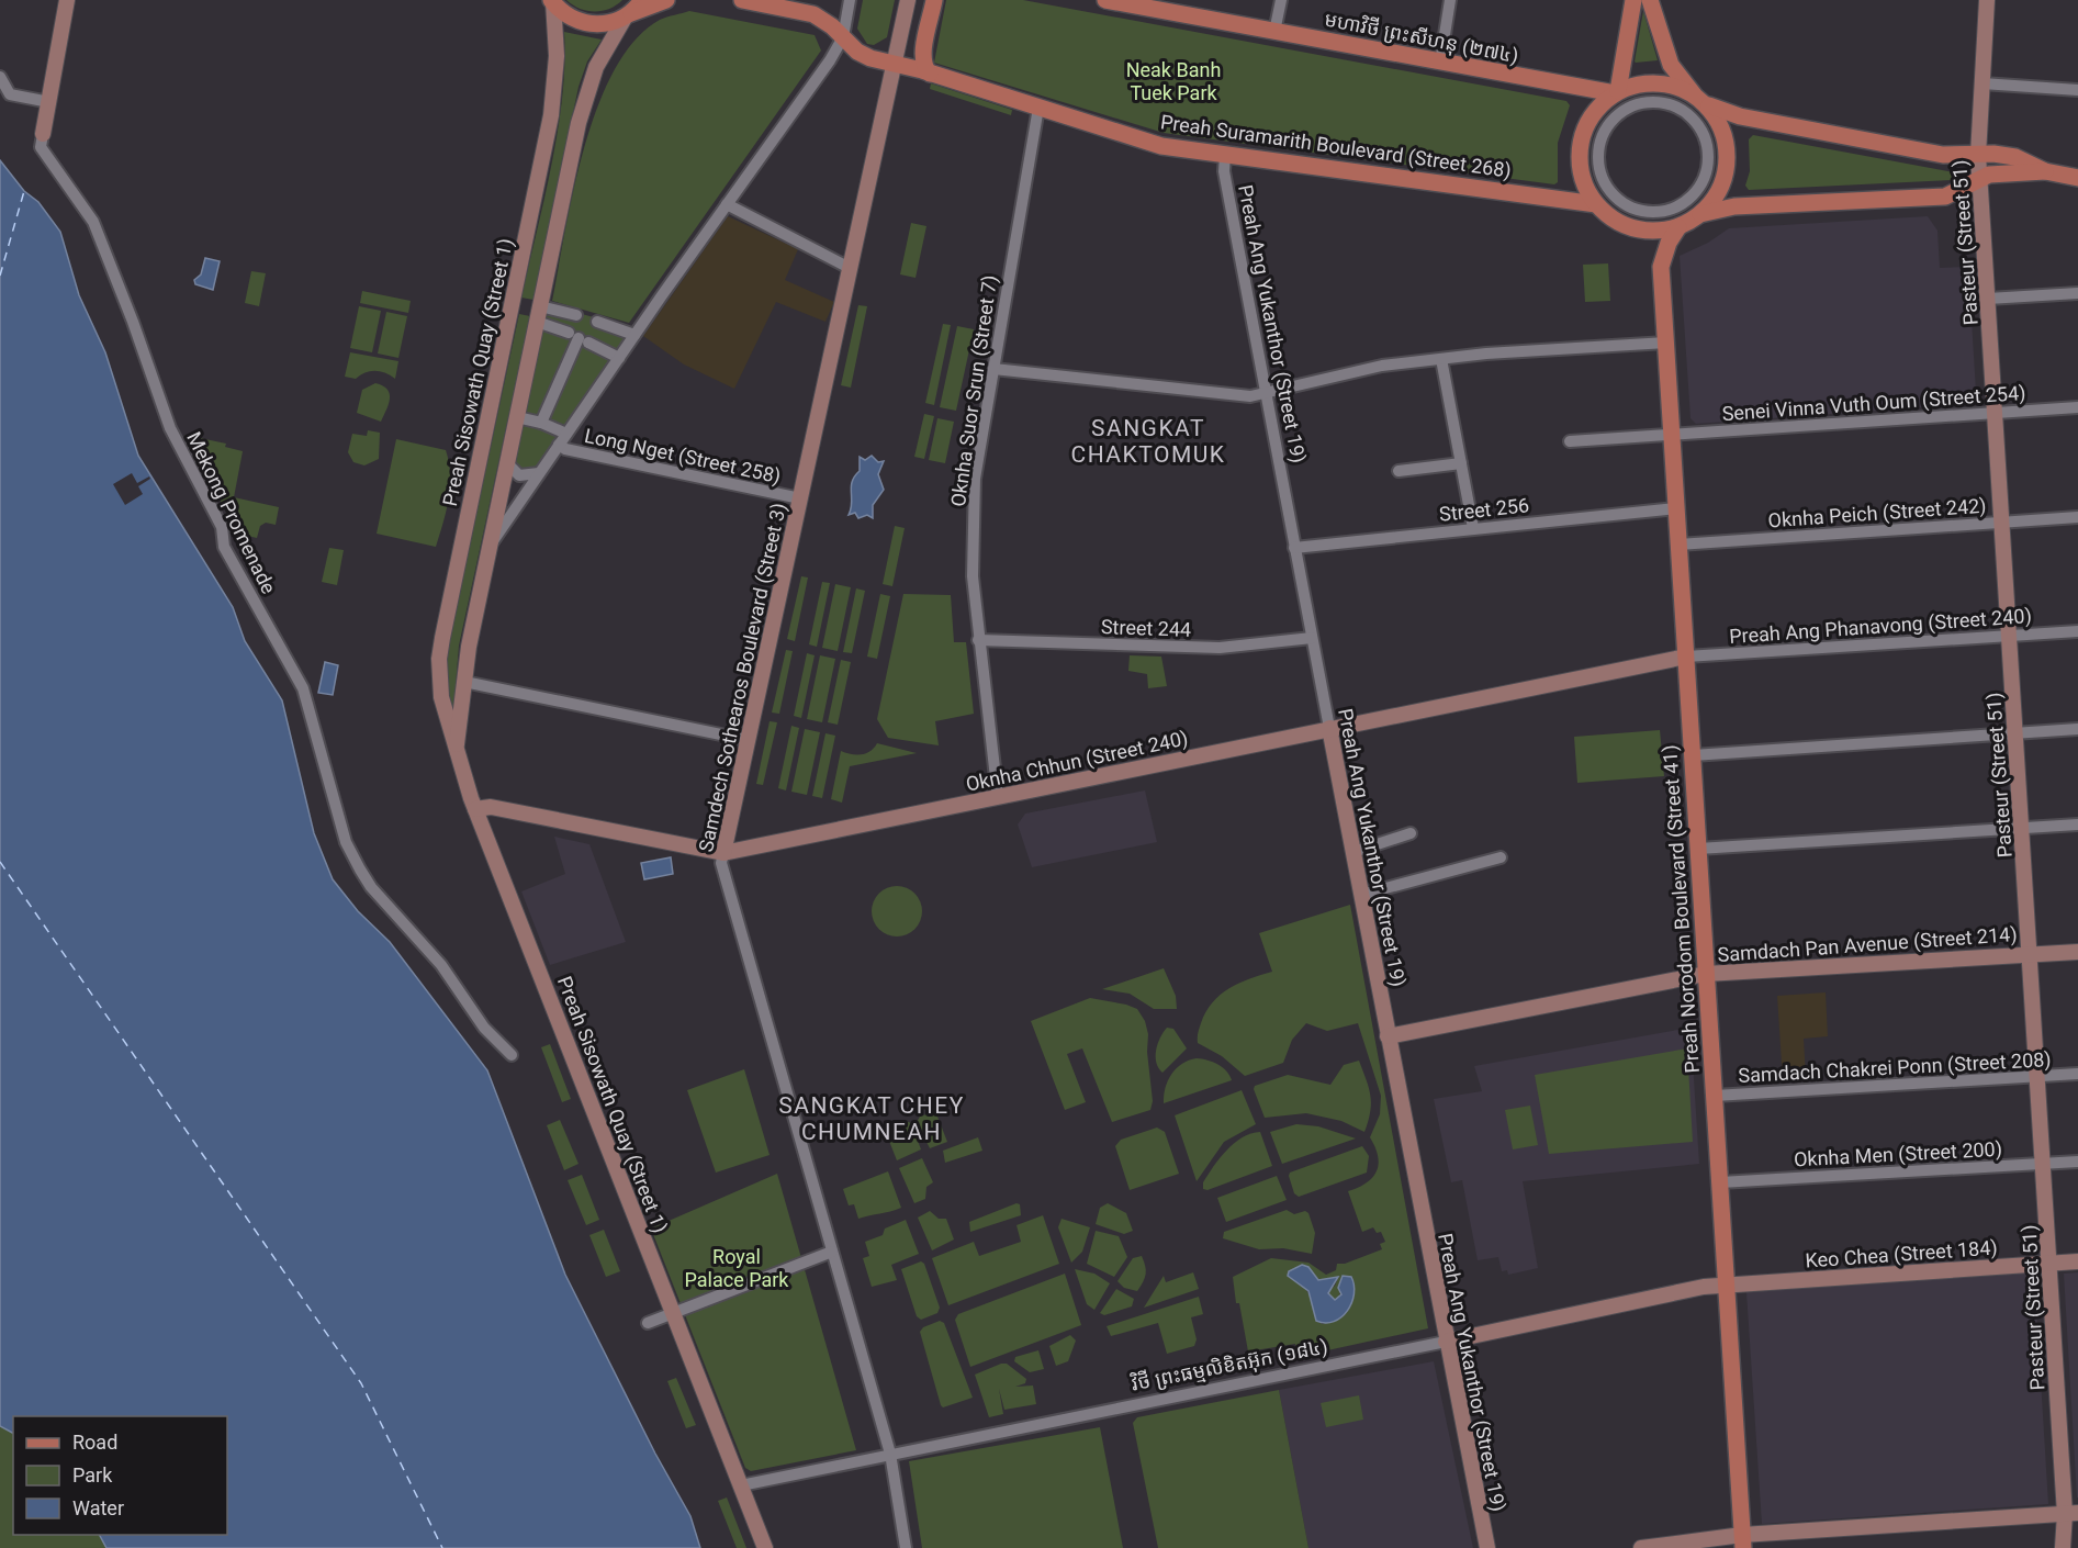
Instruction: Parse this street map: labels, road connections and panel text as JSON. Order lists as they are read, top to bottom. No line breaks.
{"streets":{"main road":["មហាវិថី ព្រះសីហនុ (២៧៤)","Preah Suramarith Boulevard (Street 268)","Preah Norodom Boulevard (Street 41)"],"street":["Pasteur (Street 51)","Preah Ang Yukanthor (Street 19)","Preah Sisowath Quay (Street 1)","Oknha Suor Srun (Street 7)","Senei Vinna Vuth Oum (Street 254)","Long Nget (Street 258)","Street 256","Mekong Promenade","Oknha Peich (Street 242)","Preah Ang Phanavong (Street 240)","Street 244","Samdech Sothearos Boulevard (Street 3)","Oknha Chhun (Street 240)","Samdach Pan Avenue (Street 214)","Samdach Chakrei Ponn (Street 208)","Oknha Men (Street 200)","Keo Chea (Street 184)","វិថី ព្រះធម្មលិខិតអ៊ុក (១៨៤)"]},"crossings":[["Preah Suramarith Boulevard (Street 268)","Preah Ang Yukanthor (Street 19)"],["Preah Suramarith Boulevard (Street 268)","Preah Sisowath Quay (Street 1)"],["Preah Suramarith Boulevard (Street 268)","Oknha Suor Srun (Street 7)"],["Preah Suramarith Boulevard (Street 268)","Samdech Sothearos Boulevard (Street 3)"],["Pasteur (Street 51)","Senei Vinna Vuth Oum (Street 254)"],["Pasteur (Street 51)","Oknha Peich (Street 242)"],["Pasteur (Street 51)","Preah Ang Phanavong (Street 240)"],["Pasteur (Street 51)","Samdach Pan Avenue (Street 214)"],["Pasteur (Street 51)","Samdach Chakrei Ponn (Street 208)"],["Pasteur (Street 51)","Oknha Men (Street 200)"],["Pasteur (Street 51)","Keo Chea (Street 184)"],["Preah Ang Yukanthor (Street 19)","Street 256"],["Preah Ang Yukanthor (Street 19)","Street 244"],["Preah Ang Yukanthor (Street 19)","Oknha Chhun (Street 240)"],["Preah Ang Yukanthor (Street 19)","Samdach Pan Avenue (Street 214)"],["Preah Ang Yukanthor (Street 19)","វិថី ព្រះធម្មលិខិតអ៊ុក (១៨៤)"],["Preah Sisowath Quay (Street 1)","Long Nget (Street 258)"],["Preah Sisowath Quay (Street 1)","Oknha Chhun (Street 240)"],["Preah Sisowath Quay (Street 1)","វិថី ព្រះធម្មលិខិតអ៊ុក (១៨៤)"],["Oknha Suor Srun (Street 7)","Street 244"],["Oknha Suor Srun (Street 7)","Oknha Chhun (Street 240)"],["Senei Vinna Vuth Oum (Street 254)","Preah Norodom Boulevard (Street 41)"],["Long Nget (Street 258)","Samdech Sothearos Boulevard (Street 3)"],["Street 256","Preah Norodom Boulevard (Street 41)"],["Oknha Peich (Street 242)","Preah Norodom Boulevard (Street 41)"],["Preah Ang Phanavong (Street 240)","Oknha Chhun (Street 240)"],["Preah Ang Phanavong (Street 240)","Preah Norodom Boulevard (Street 41)"],["Samdech Sothearos Boulevard (Street 3)","Oknha Chhun (Street 240)"],["Samdech Sothearos Boulevard (Street 3)","វិថី ព្រះធម្មលិខិតអ៊ុក (១៨៤)"],["Oknha Chhun (Street 240)","Preah Norodom Boulevard (Street 41)"],["Preah Norodom Boulevard (Street 41)","Samdach Pan Avenue (Street 214)"],["Preah Norodom Boulevard (Street 41)","Samdach Chakrei Ponn (Street 208)"],["Preah Norodom Boulevard (Street 41)","Oknha Men (Street 200)"],["Preah Norodom Boulevard (Street 41)","Keo Chea (Street 184)"],["Preah Norodom Boulevard (Street 41)","វិថី ព្រះធម្មលិខិតអ៊ុក (១៨៤)"],["Keo Chea (Street 184)","វិថី ព្រះធម្មលិខិតអ៊ុក (១៨៤)"]],"districts":["SANGKAT CHAKTOMUK","SANGKAT CHEY CHUMNEAH"],"parks":["Neak Banh Tuek Park","Royal Palace Park"],"legend":["Road","Park","Water"]}
